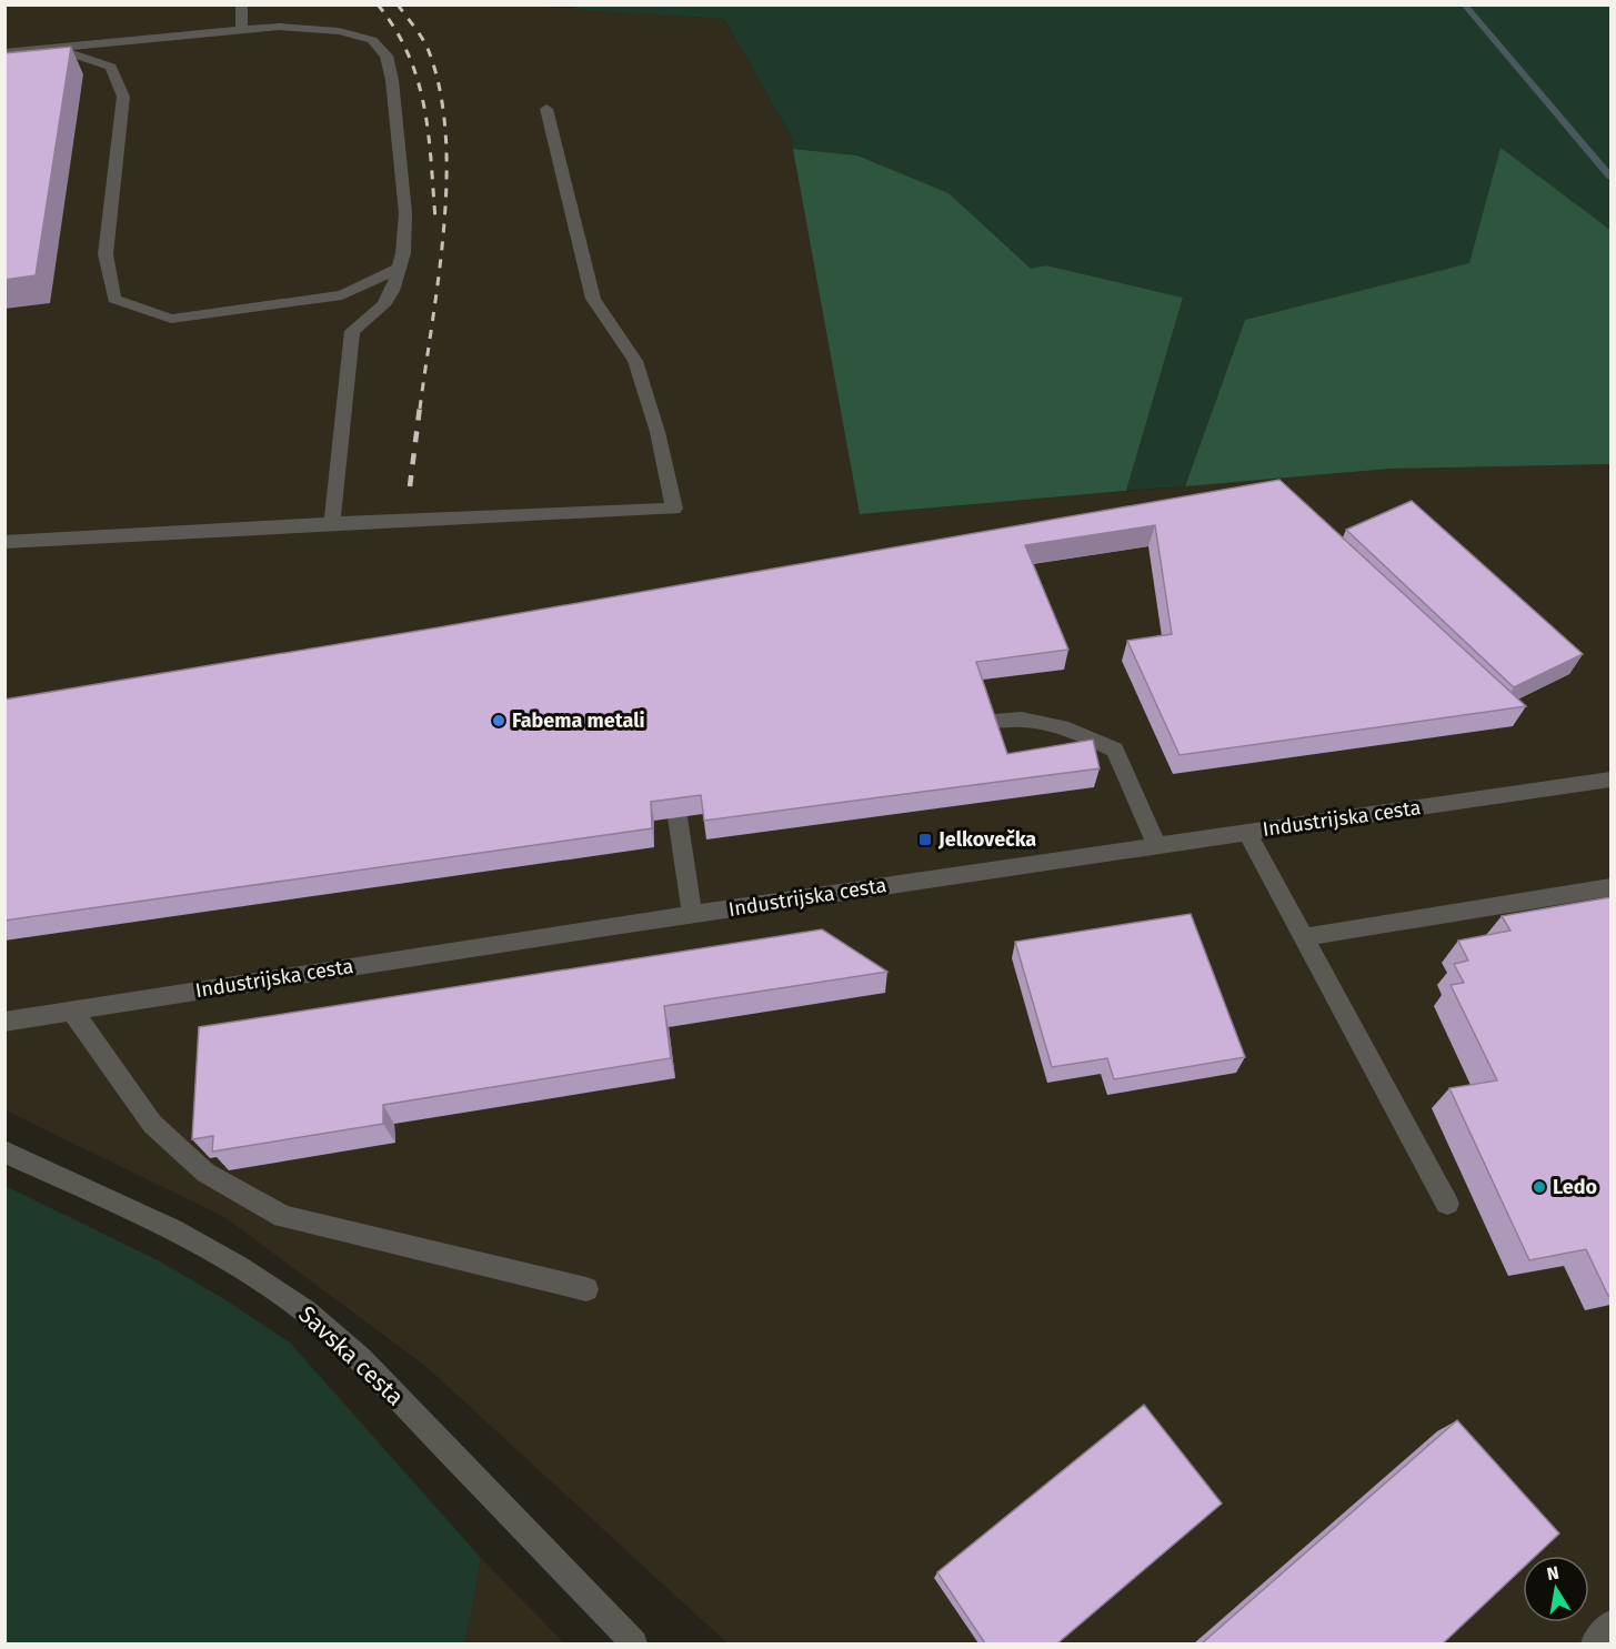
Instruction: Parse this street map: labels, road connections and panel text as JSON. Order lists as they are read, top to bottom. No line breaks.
{"streets":{"street":["Industrijska cesta","Savska cesta"]},"places":{"other":["Fabema metali","Ledo"],"transit":["Jelkovečka"]},"north":"top"}
